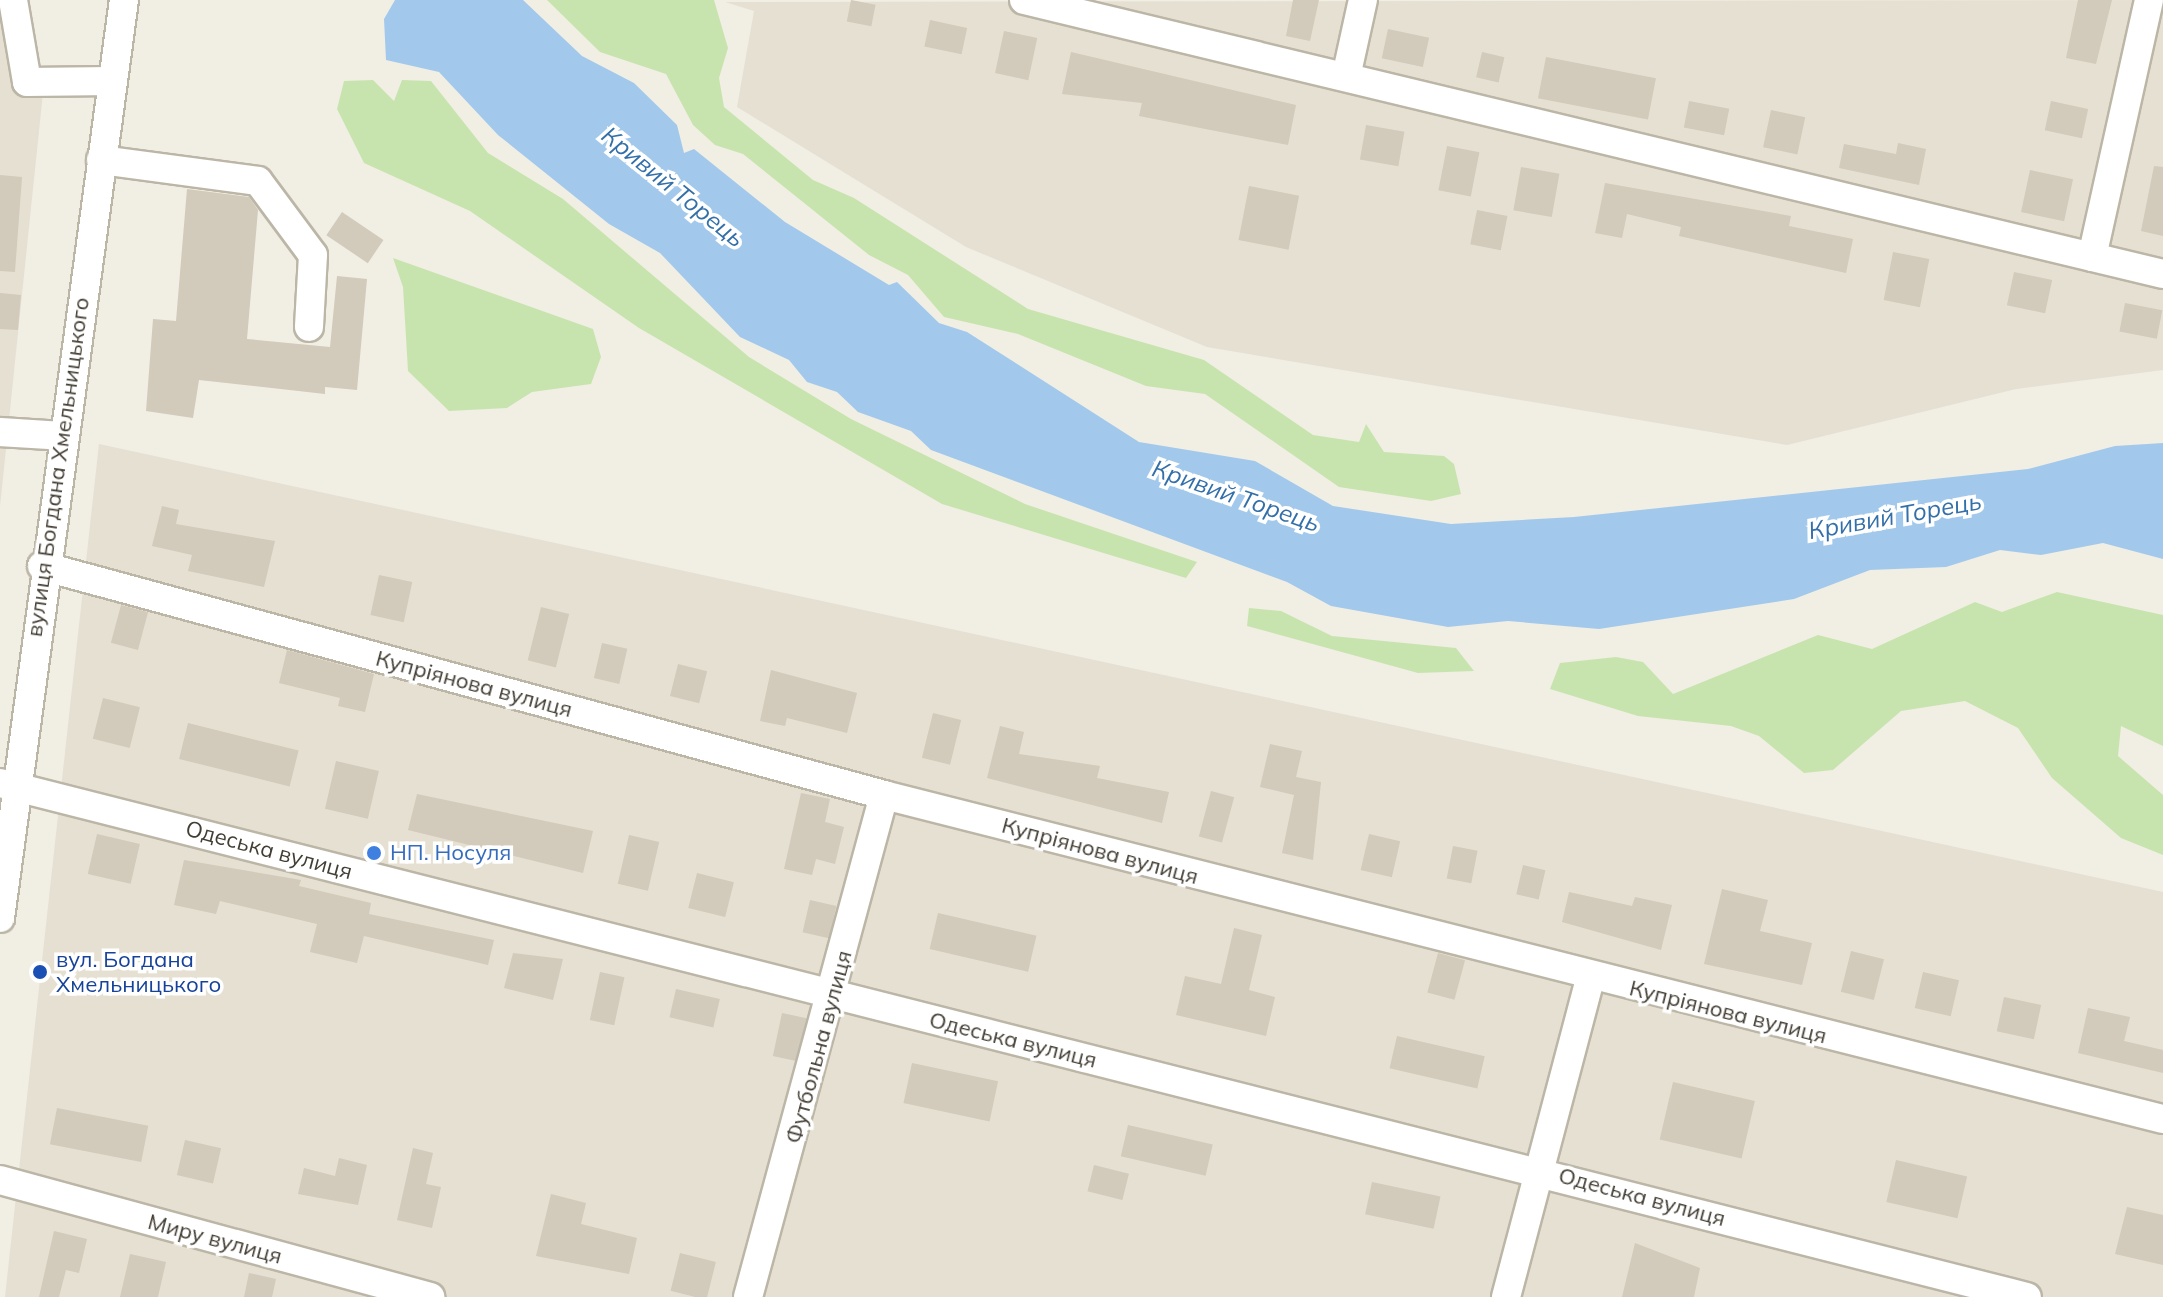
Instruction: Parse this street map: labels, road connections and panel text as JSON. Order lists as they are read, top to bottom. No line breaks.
{"streets":{"street":["вулиця Богдана Хмельницького","Купріянова вулиця","Одеська вулиця","Футбольна вулиця","Миру вулиця"]},"crossings":[["вулиця Богдана Хмельницького","Купріянова вулиця"],["вулиця Богдана Хмельницького","Одеська вулиця"],["Купріянова вулиця","Футбольна вулиця"],["Одеська вулиця","Футбольна вулиця"]],"water":["Кривий Торець"],"places":["НП. Носуля","вул. Богдана Хмельницького"]}
